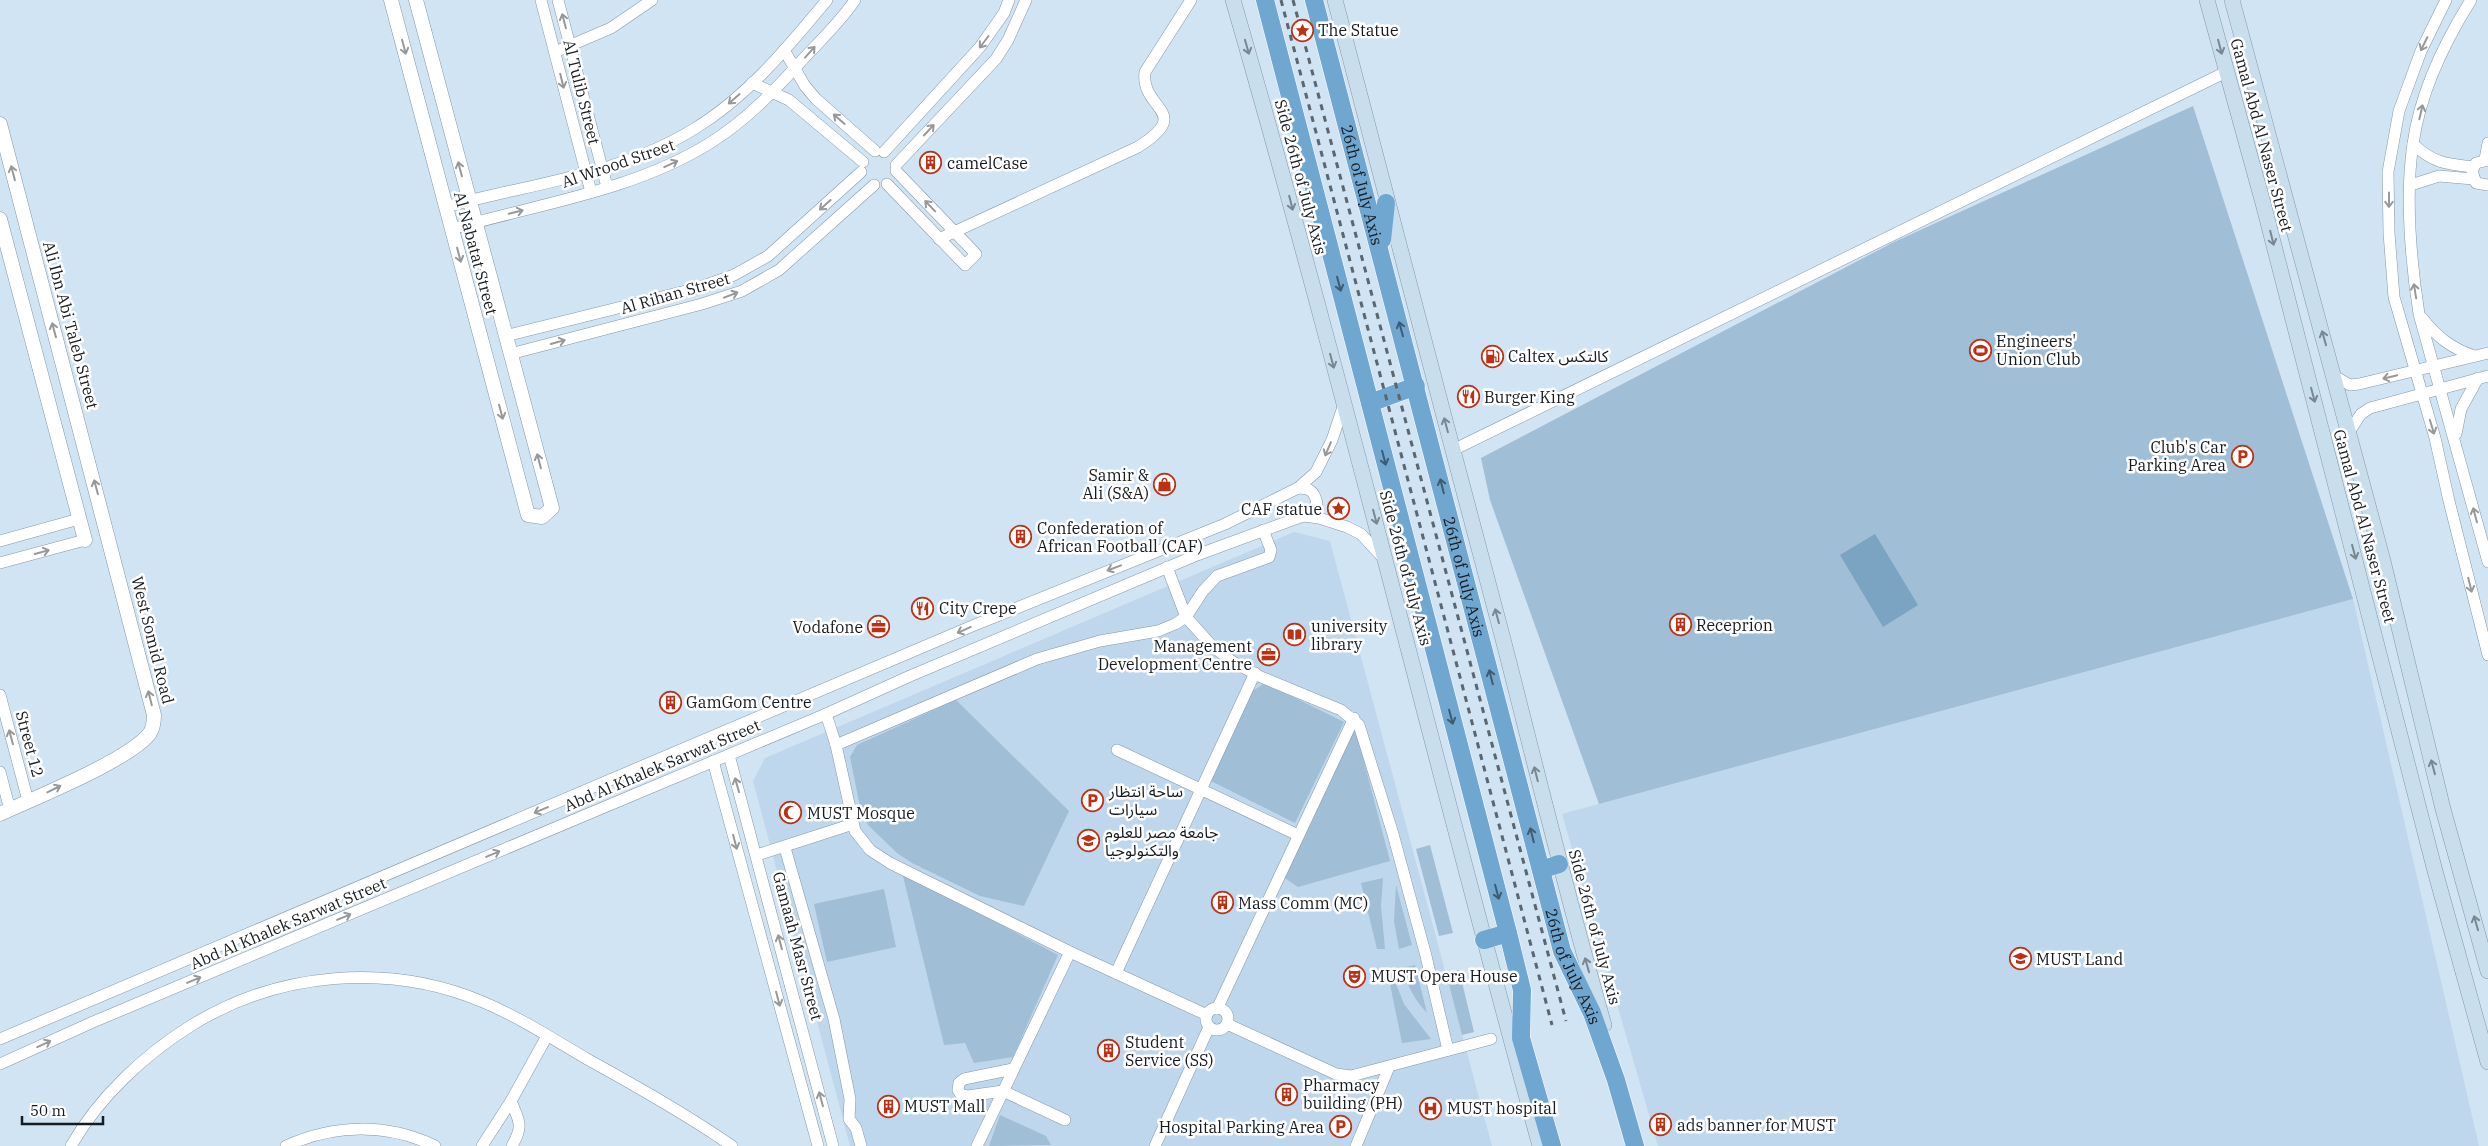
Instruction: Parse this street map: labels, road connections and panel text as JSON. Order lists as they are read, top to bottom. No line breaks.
{"streets":{"highway":["26th of July Axis"],"main road":["Gamal Abd Al Naser Street","Side 26th of July Axis"],"street":["Al Tulib Street","Al Wrood Street","Al Nabatat Street","Al Rihan Street","Ali Ibn Abi Taleb Street","West Somid Road","Street 12","Abd Al Khalek Sarwat Street","Gamaah Masr Street"]},"crossings":[["Al Tulib Street","Al Wrood Street"],["Al Wrood Street","Al Nabatat Street"],["Side 26th of July Axis","26th of July Axis"],["Side 26th of July Axis","Abd Al Khalek Sarwat Street"],["Al Nabatat Street","Al Rihan Street"],["Ali Ibn Abi Taleb Street","West Somid Road"],["West Somid Road","Street 12"],["Abd Al Khalek Sarwat Street","Gamaah Masr Street"]],"one_way":["West Somid Road"],"places":{"place":["The Statue","CAF statue"],"building":["camelCase","Confederation of African Football (CAF)","Receprion","GamGom Centre","Mass Comm (MC)","Student Service (SS)","Pharmacy building (PH)","MUST Mall","ads banner for MUST"],"sports":["Engineers' Union Club"],"fuel station":["Caltex كالتكس"],"restaurant":["Burger King","City Crepe"],"parking":["Club's Car Parking Area","ساحة انتظار سيارات","Hospital Parking Area"],"shop":["Samir & Ali (S&A)"],"office":["Vodafone","Management Development Centre"],"library":["university library"],"mosque":["MUST Mosque"],"school or university":["جامعة مصر للعلوم والتكنولوجيا","MUST Land"],"theatre":["MUST Opera House"],"hospital":["MUST hospital"]},"scale_bar":"50 m"}
